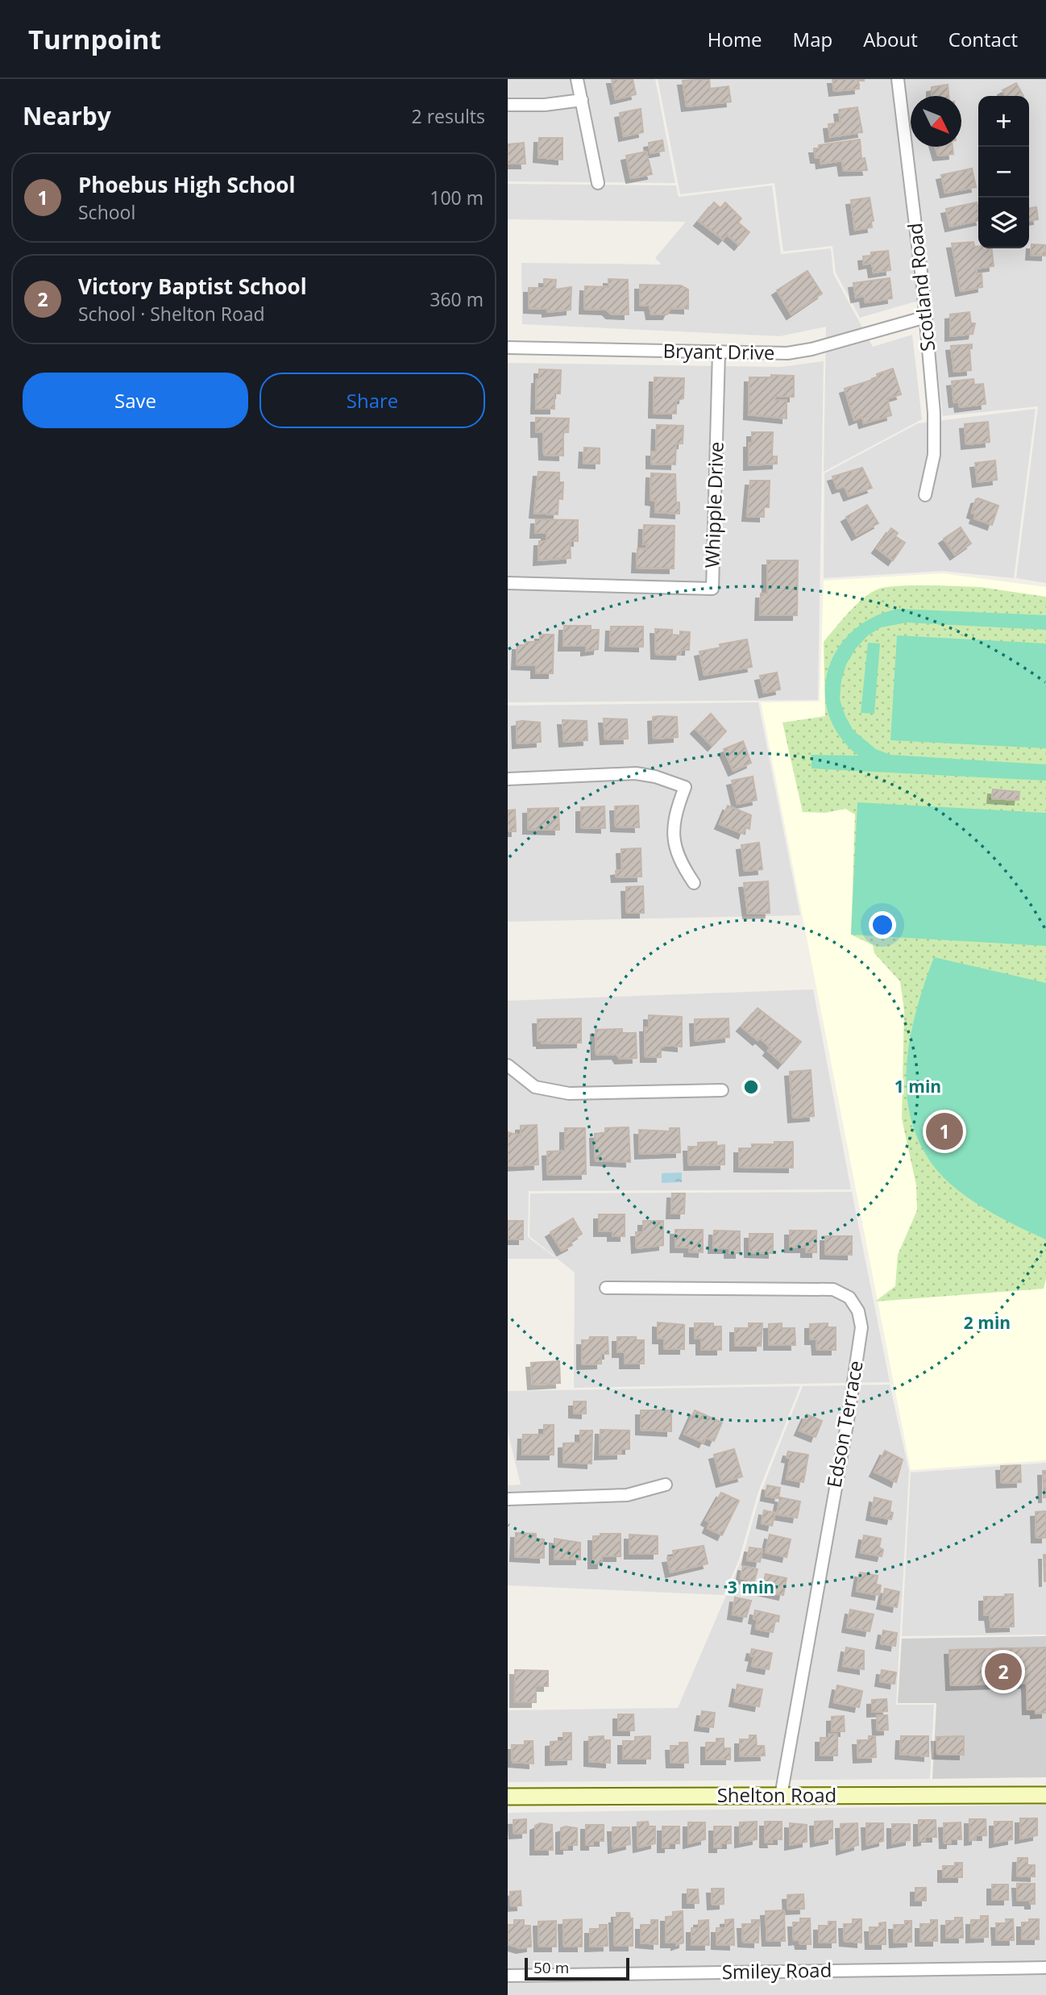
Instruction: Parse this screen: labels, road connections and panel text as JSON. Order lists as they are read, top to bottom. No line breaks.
{"streets":{"street":["Scotland Road","Bryant Drive","Whipple Drive","Edson Terrace","Shelton Road","Smiley Road"]},"crossings":[["Scotland Road","Bryant Drive"],["Bryant Drive","Whipple Drive"],["Edson Terrace","Shelton Road"]],"scale_bar":"50 m","north":"bottom right","page":{"header":"Turnpoint","nav":["Home","Map","About","Contact"],"heading":["Nearby","2 results"],"map_buttons":["+","−"],"list":[{"mark":"1","name":"Phoebus High School","note":"School","value":"100 m"},{"mark":"2","name":"Victory Baptist School","note":"School · Shelton Road","value":"360 m"}],"buttons":["Save","Share"],"pins":["1","2"],"scale":"50 m"},"rings":["1 min","2 min","3 min"]}
